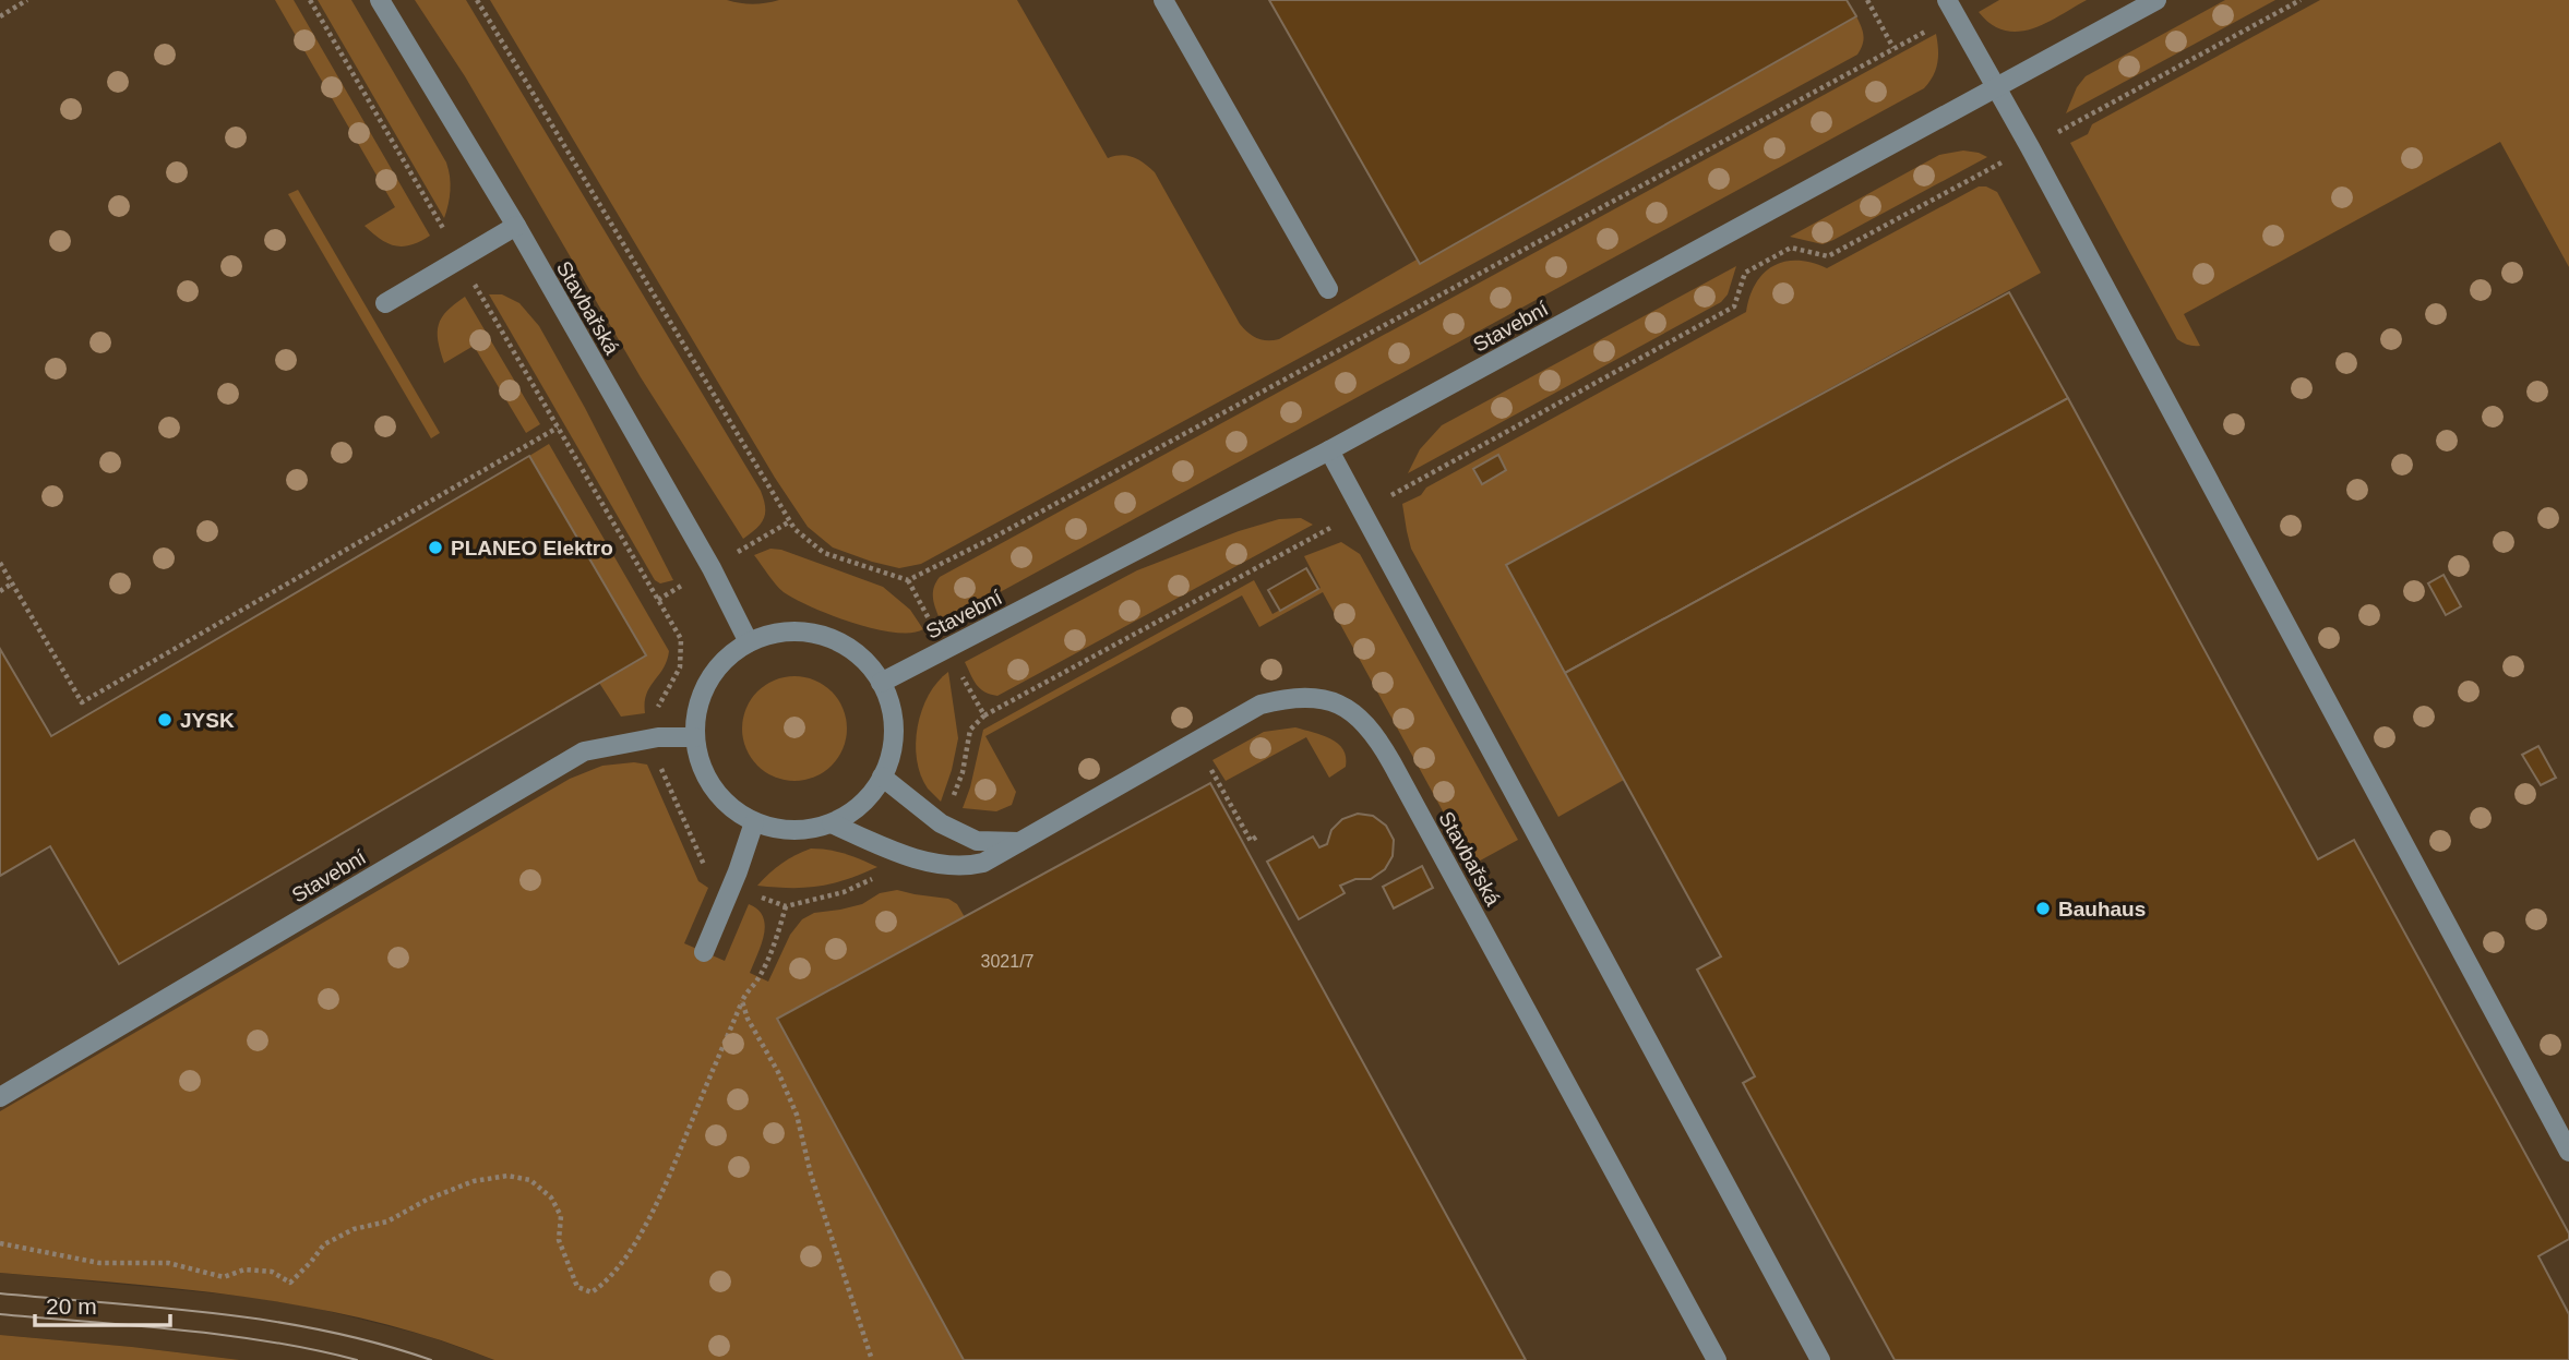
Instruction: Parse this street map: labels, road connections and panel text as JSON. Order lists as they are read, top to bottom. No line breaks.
{"streets":{"street":["Stavbařská","Stavební"]},"crossings":[["Stavbařská","Stavební"]],"places":["PLANEO Elektro","JYSK","Bauhaus"],"house_numbers":["3021/7"],"scale_bar":"20 m"}
